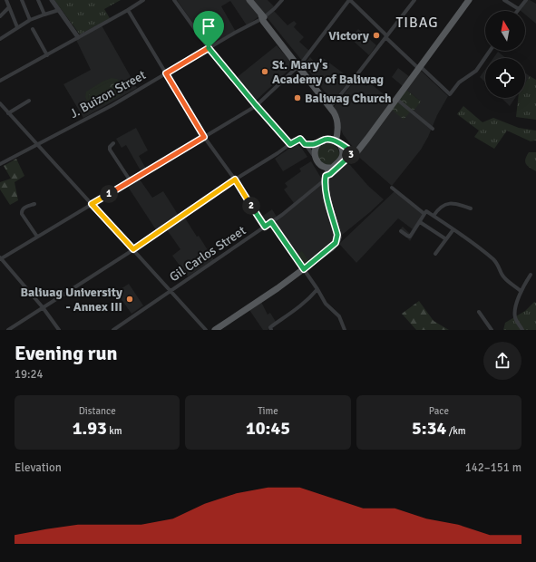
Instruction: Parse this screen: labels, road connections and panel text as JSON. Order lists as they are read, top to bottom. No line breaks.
{"streets":{"street":["J. Buizon Street","Gil Carlos Street"]},"districts":["TIBAG"],"places":["Victory","St. Mary's Academy of Baliwag","Baliwag Church","Baliuag University - Annex III"],"north":"top","page":{"pins":["3","1","2"],"heading":["Evening run","19:24"],"stats":[["Distance","1.93 km"],["Time","10:45"],["Pace","5:34 /km"]],"chart":["Elevation","142–151 m"]}}
